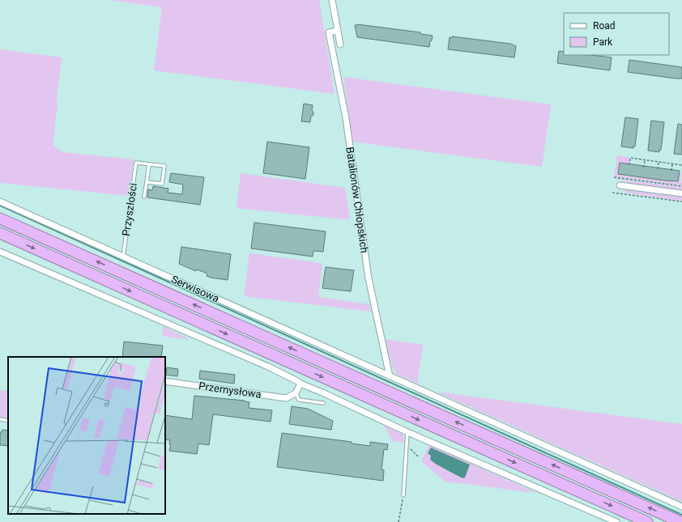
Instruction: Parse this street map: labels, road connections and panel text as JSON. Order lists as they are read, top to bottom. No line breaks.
{"streets":{"street":["Batalionów Chłopskich","Serwisowa","Przemysłowa"],"lane":["Przyszłości"]},"crossings":[["Batalionów Chłopskich","Serwisowa"],["Przyszłości","Serwisowa"]],"legend":["Road","Park"]}
